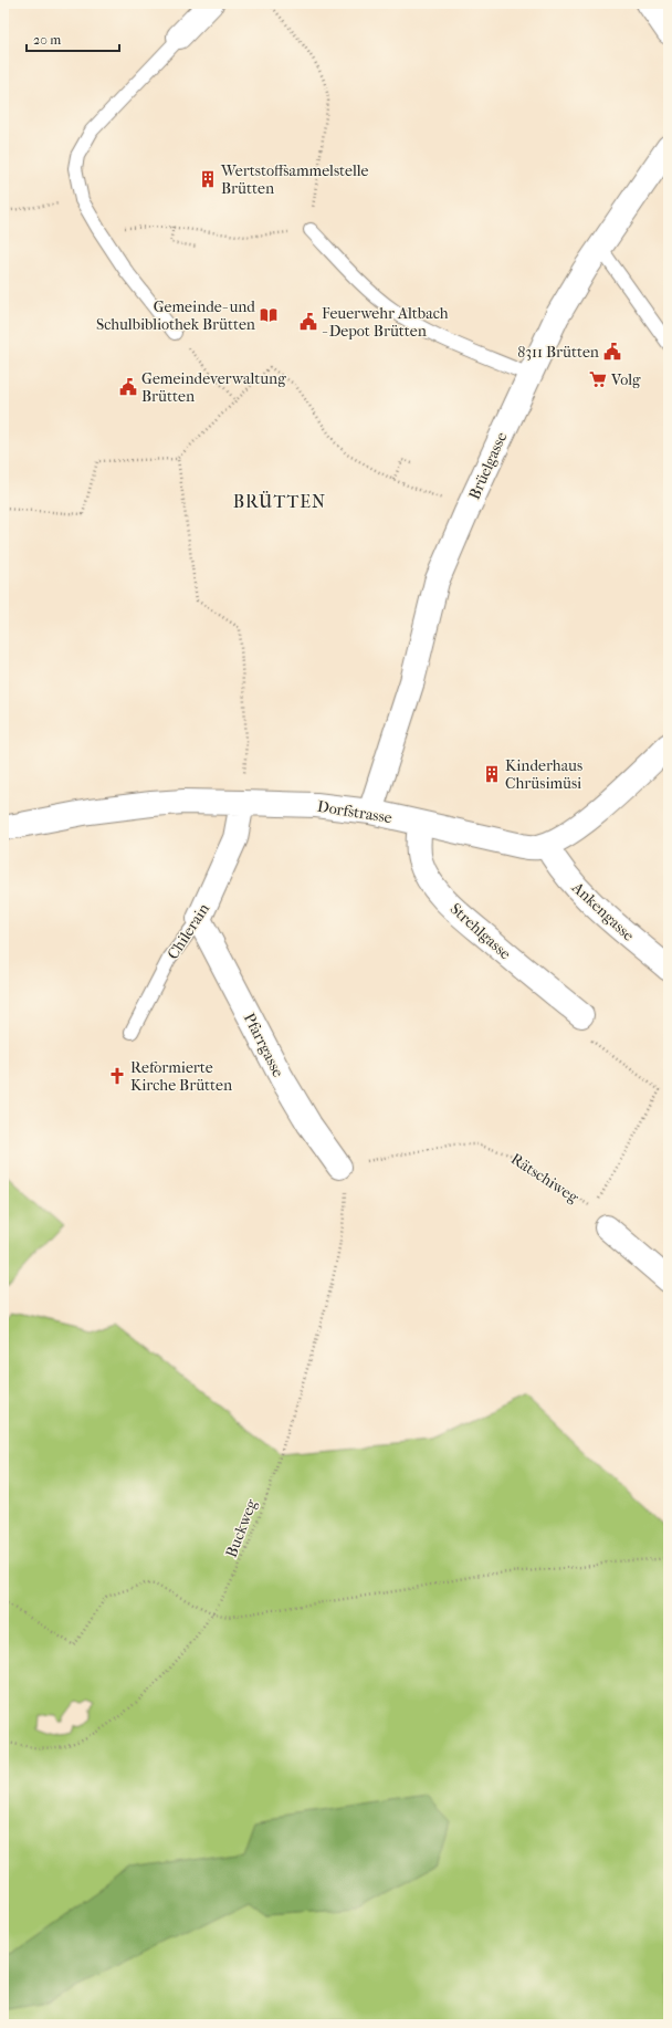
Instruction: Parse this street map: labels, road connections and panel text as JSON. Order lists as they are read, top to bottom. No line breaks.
{"streets":{"street":["Brüelgasse","Dorfstrasse","Ankengasse","Chilerain","Strehlgasse","Pfarrgasse"],"path":["Rätschiweg","Buckweg"]},"crossings":[["Brüelgasse","Dorfstrasse"],["Dorfstrasse","Ankengasse"],["Dorfstrasse","Chilerain"],["Dorfstrasse","Strehlgasse"],["Chilerain","Pfarrgasse"],["Pfarrgasse","Rätschiweg"]],"districts":["BRÜTTEN"],"places":{"building":["Wertstoffsammelstelle Brütten","Kinderhaus Chrüsimüsi"],"library":["Gemeinde- und Schulbibliothek Brütten"],"public building":["Feuerwehr Altbach - Depot Brütten","8311 Brütten","Gemeindeverwaltung Brütten"],"supermarket":["Volg"],"church":["Reformierte Kirche Brütten"]},"scale_bar":"20 m"}
